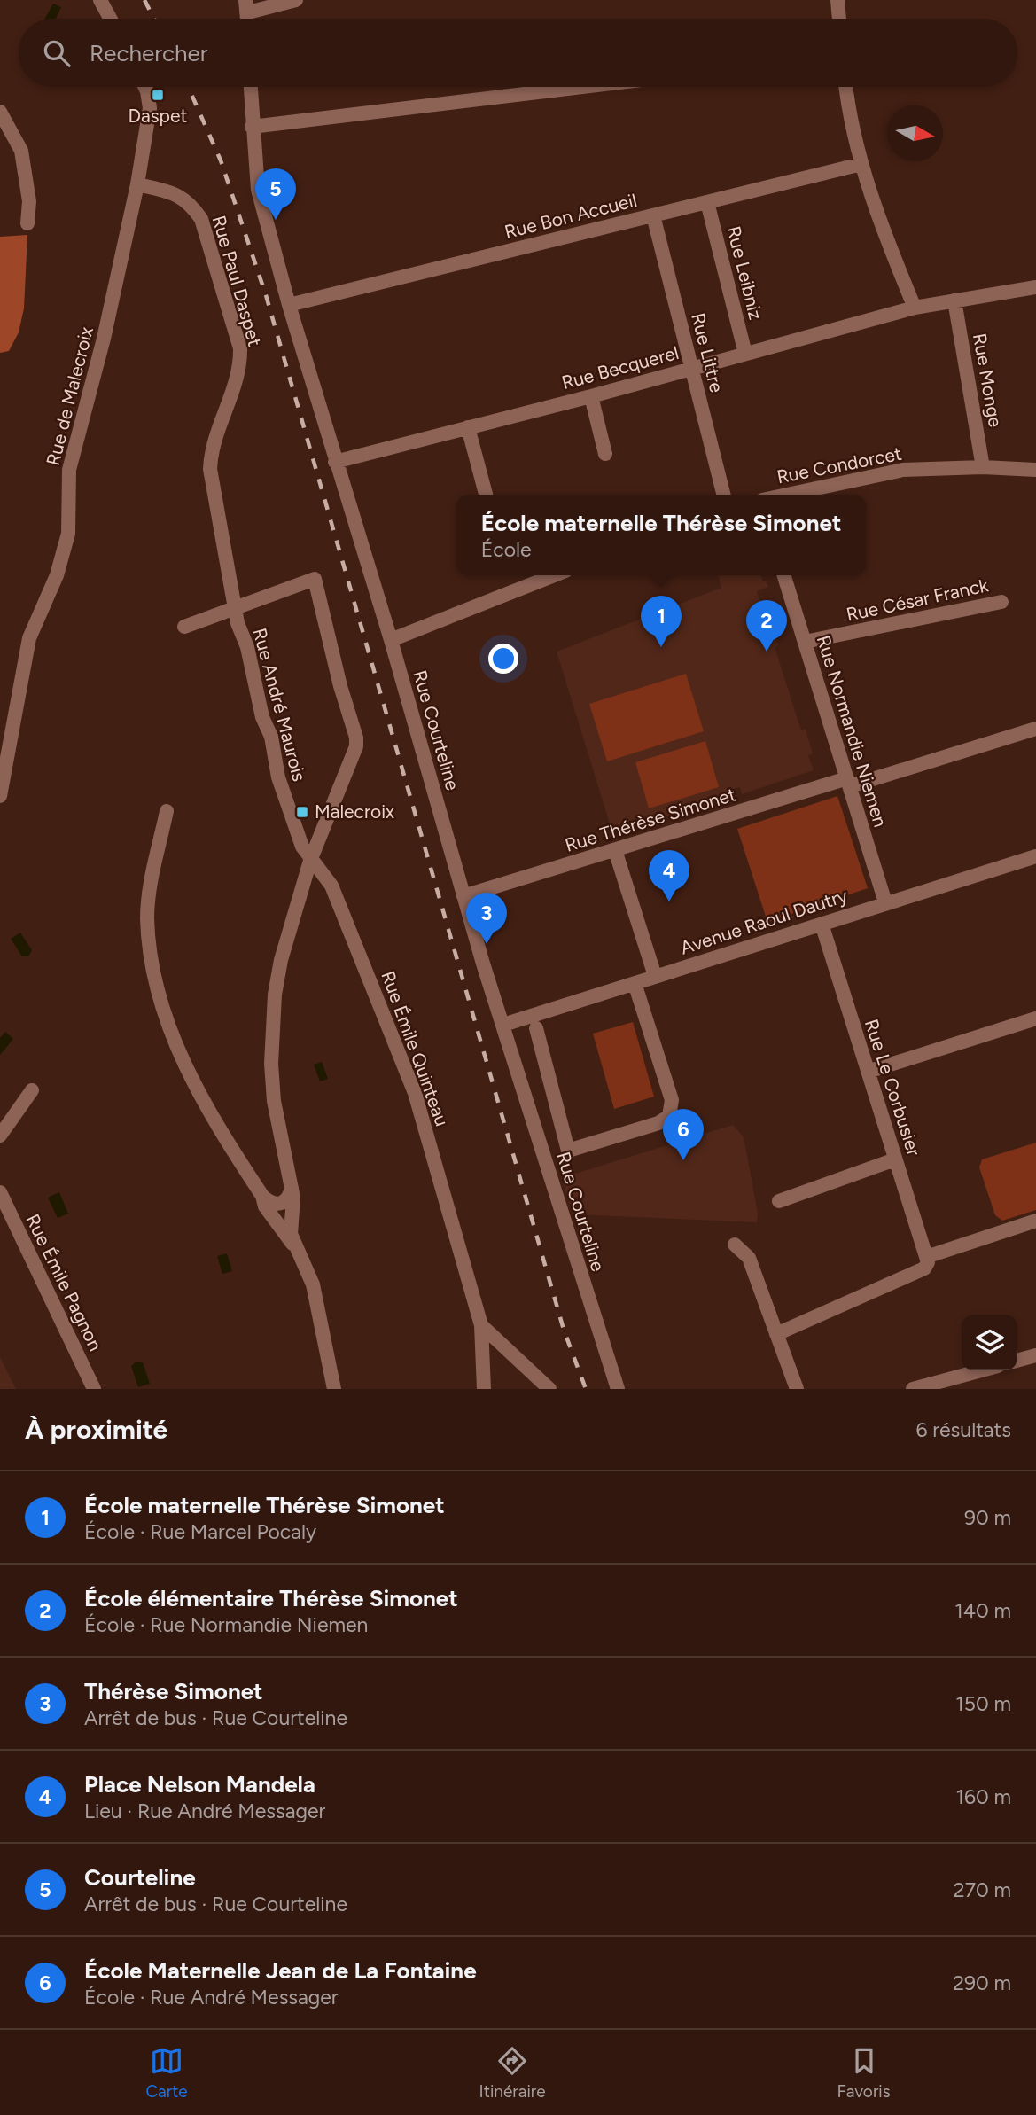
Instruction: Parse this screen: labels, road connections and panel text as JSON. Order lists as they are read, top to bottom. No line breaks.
{"streets":{"street":["Rue Bon Accueil","Rue Leibniz","Rue Paul Daspet","Rue Littre","Rue Becquerel","Rue Monge","Rue de Malecroix","Rue Condorcet","Rue César Franck","Rue André Maurois","Rue Courteline","Rue Normandie Niemen","Rue Thérèse Simonet","Avenue Raoul Dautry","Rue Émile Quinteau","Rue Le Corbusier","Rue Émile Pagnon"]},"crossings":[["Rue Bon Accueil","Rue Leibniz"],["Rue Bon Accueil","Rue Littre"],["Rue Bon Accueil","Rue Courteline"],["Rue Leibniz","Rue Becquerel"],["Rue Paul Daspet","Rue de Malecroix"],["Rue Paul Daspet","Rue André Maurois"],["Rue Littre","Rue Becquerel"],["Rue Becquerel","Rue Monge"],["Rue Becquerel","Rue Courteline"],["Rue Monge","Rue Condorcet"],["Rue César Franck","Rue Normandie Niemen"],["Rue André Maurois","Rue Émile Quinteau"],["Rue Courteline","Rue Thérèse Simonet"],["Rue Courteline","Avenue Raoul Dautry"],["Rue Normandie Niemen","Rue Thérèse Simonet"],["Rue Normandie Niemen","Avenue Raoul Dautry"],["Avenue Raoul Dautry","Rue Le Corbusier"]],"places":{"transit":["Daspet","Malecroix"]},"north":"right","page":{"search":"Rechercher","pins":["5","1","2","4","3","6"],"popup":["École maternelle Thérèse Simonet","École"],"heading":["À proximité","6 résultats"],"list":[{"mark":"1","name":"École maternelle Thérèse Simonet","note":"École · Rue Marcel Pocaly","value":"90 m"},{"mark":"2","name":"École élémentaire Thérèse Simonet","note":"École · Rue Normandie Niemen","value":"140 m"},{"mark":"3","name":"Thérèse Simonet","note":"Arrêt de bus · Rue Courteline","value":"150 m"},{"mark":"4","name":"Place Nelson Mandela","note":"Lieu · Rue André Messager","value":"160 m"},{"mark":"5","name":"Courteline","note":"Arrêt de bus · Rue Courteline","value":"270 m"},{"mark":"6","name":"École Maternelle Jean de La Fontaine","note":"École · Rue André Messager","value":"290 m"}],"nav":["Carte","Itinéraire","Favoris"]}}
